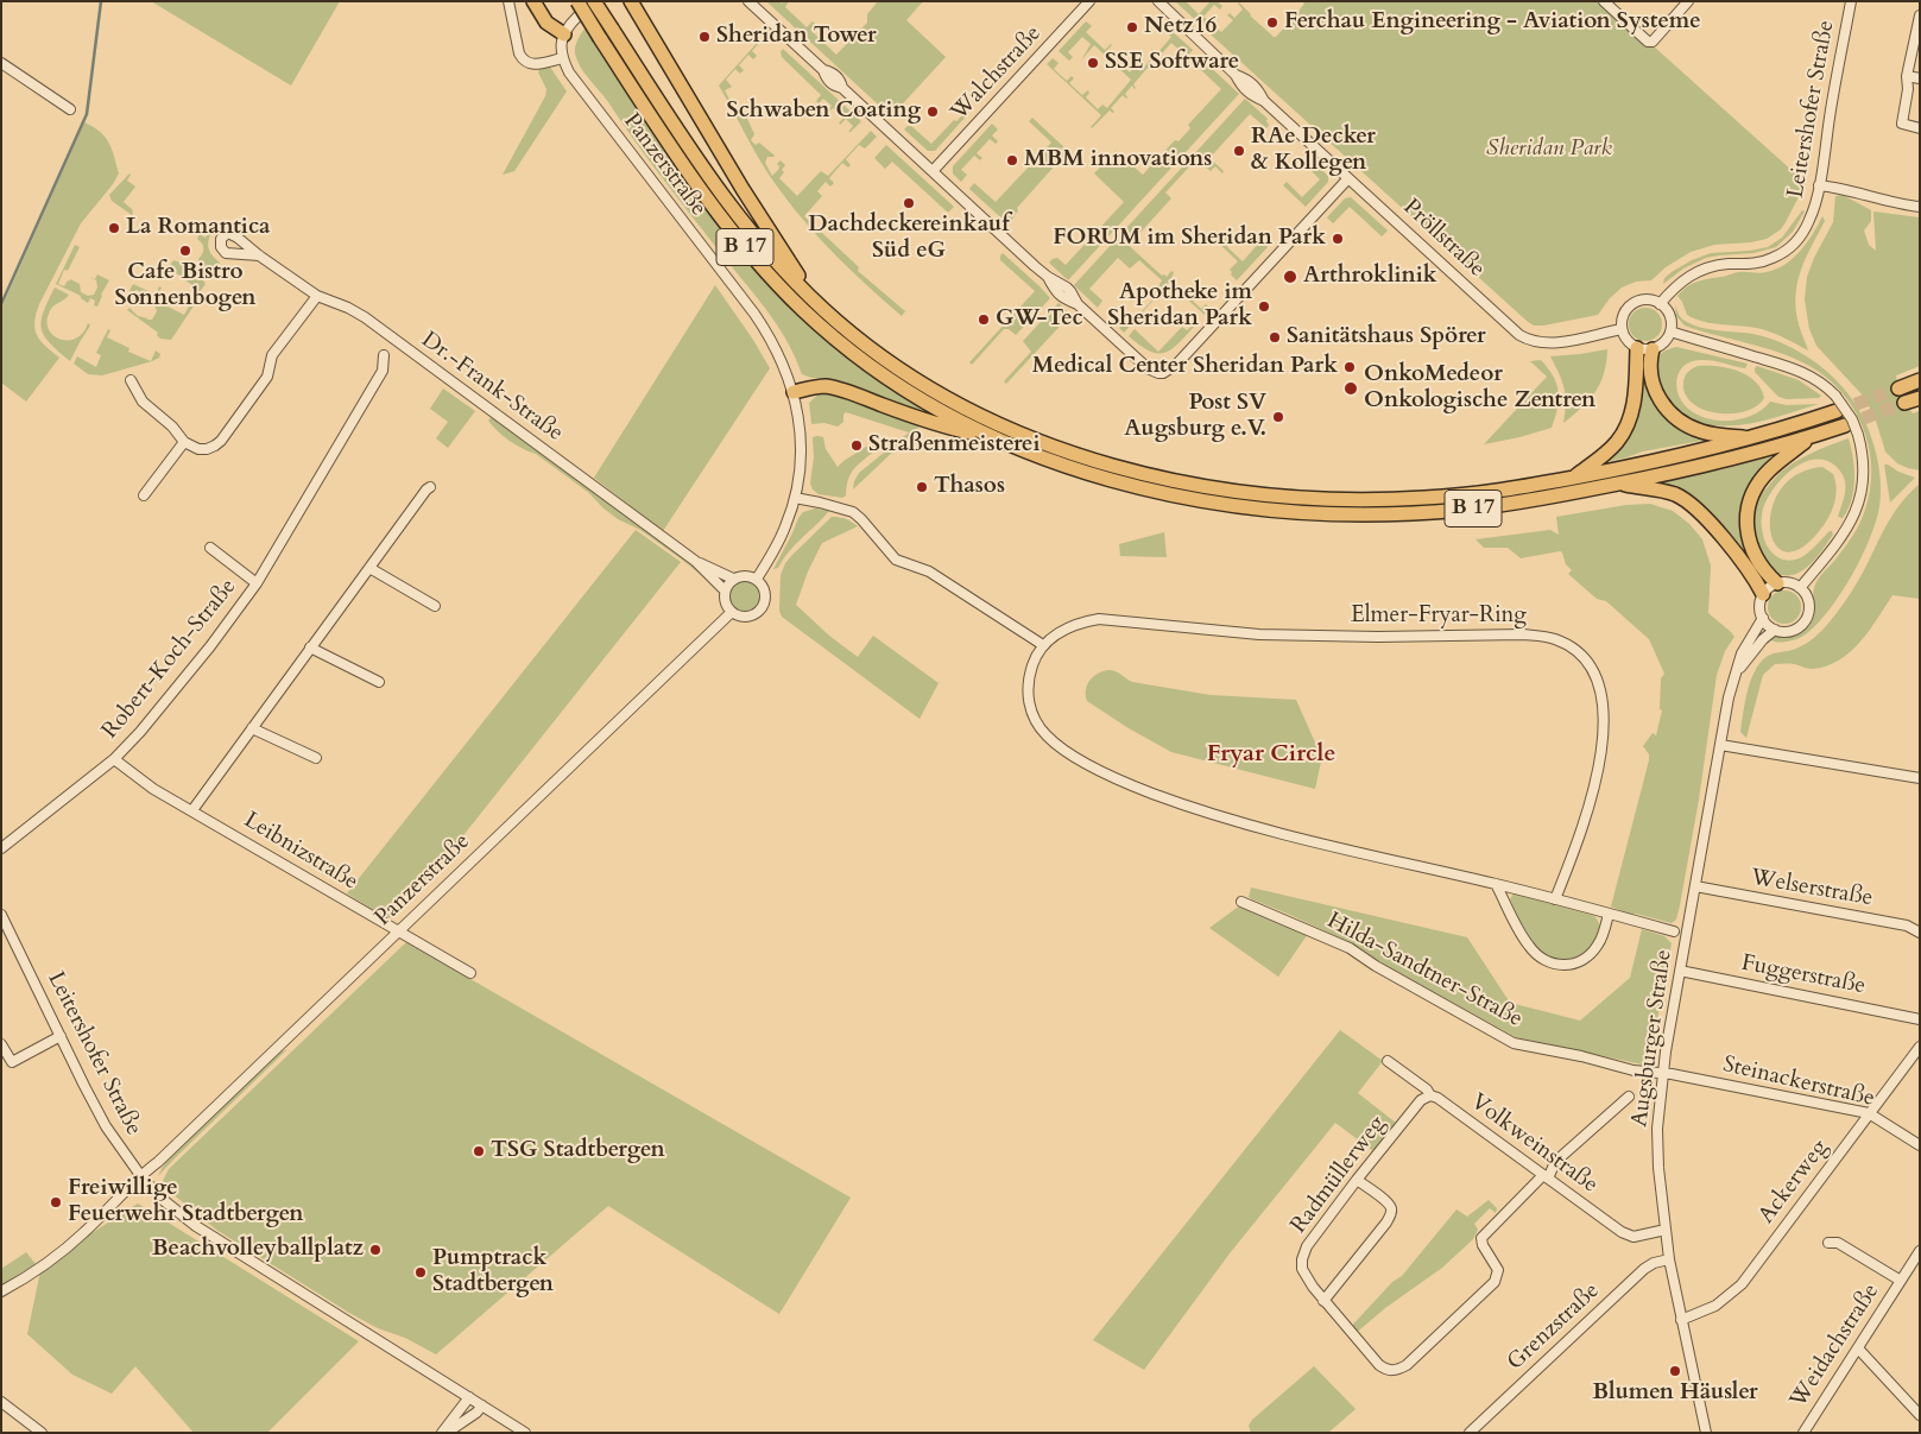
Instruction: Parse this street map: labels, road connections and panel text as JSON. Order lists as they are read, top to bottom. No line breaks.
{"streets":{"highway":["B 17"],"street":["Walchstraße","Leitershofer Straße","Panzerstraße","Pröllstraße","Dr.-Frank-Straße","Elmer-Fryar-Ring","Robert-Koch-Straße","Leibnizstraße","Welserstraße","Hilda-Sandtner-Straße","Fuggerstraße","Augsburger Straße","Steinackerstraße","Volkweinstraße","Radmüllerweg","Ackerweg","Grenzstraße","Weidachstraße"]},"crossings":[["Leitershofer Straße","Panzerstraße"],["Leitershofer Straße","Pröllstraße"],["Panzerstraße","Dr.-Frank-Straße"],["Panzerstraße","Leibnizstraße"],["Robert-Koch-Straße","Leibnizstraße"],["Welserstraße","Augsburger Straße"],["Hilda-Sandtner-Straße","Augsburger Straße"],["Hilda-Sandtner-Straße","Steinackerstraße"],["Fuggerstraße","Augsburger Straße"],["Augsburger Straße","Steinackerstraße"],["Augsburger Straße","Volkweinstraße"],["Augsburger Straße","Ackerweg"],["Augsburger Straße","Grenzstraße"],["Steinackerstraße","Ackerweg"],["Volkweinstraße","Radmüllerweg"]],"districts":["Fryar Circle"],"parks":["Sheridan Park"],"places":["Ferchau Engineering - Aviation Systeme","Netz16","Sheridan Tower","SSE Software","Schwaben Coating","RAe Decker & Kollegen","MBM innovations","Dachdeckereinkauf Süd eG","La Romantica","FORUM im Sheridan Park","Cafe Bistro Sonnenbogen","Arthroklinik","Apotheke im Sheridan Park","GW-Tec","Sanitätshaus Spörer","Medical Center Sheridan Park","OnkoMedeor Onkologische Zentren","Post SV Augsburg e.V.","Straßenmeisterei","Thasos","TSG Stadtbergen","Freiwillige Feuerwehr Stadtbergen","Beachvolleyballplatz","Pumptrack Stadtbergen","Blumen Häusler"]}
